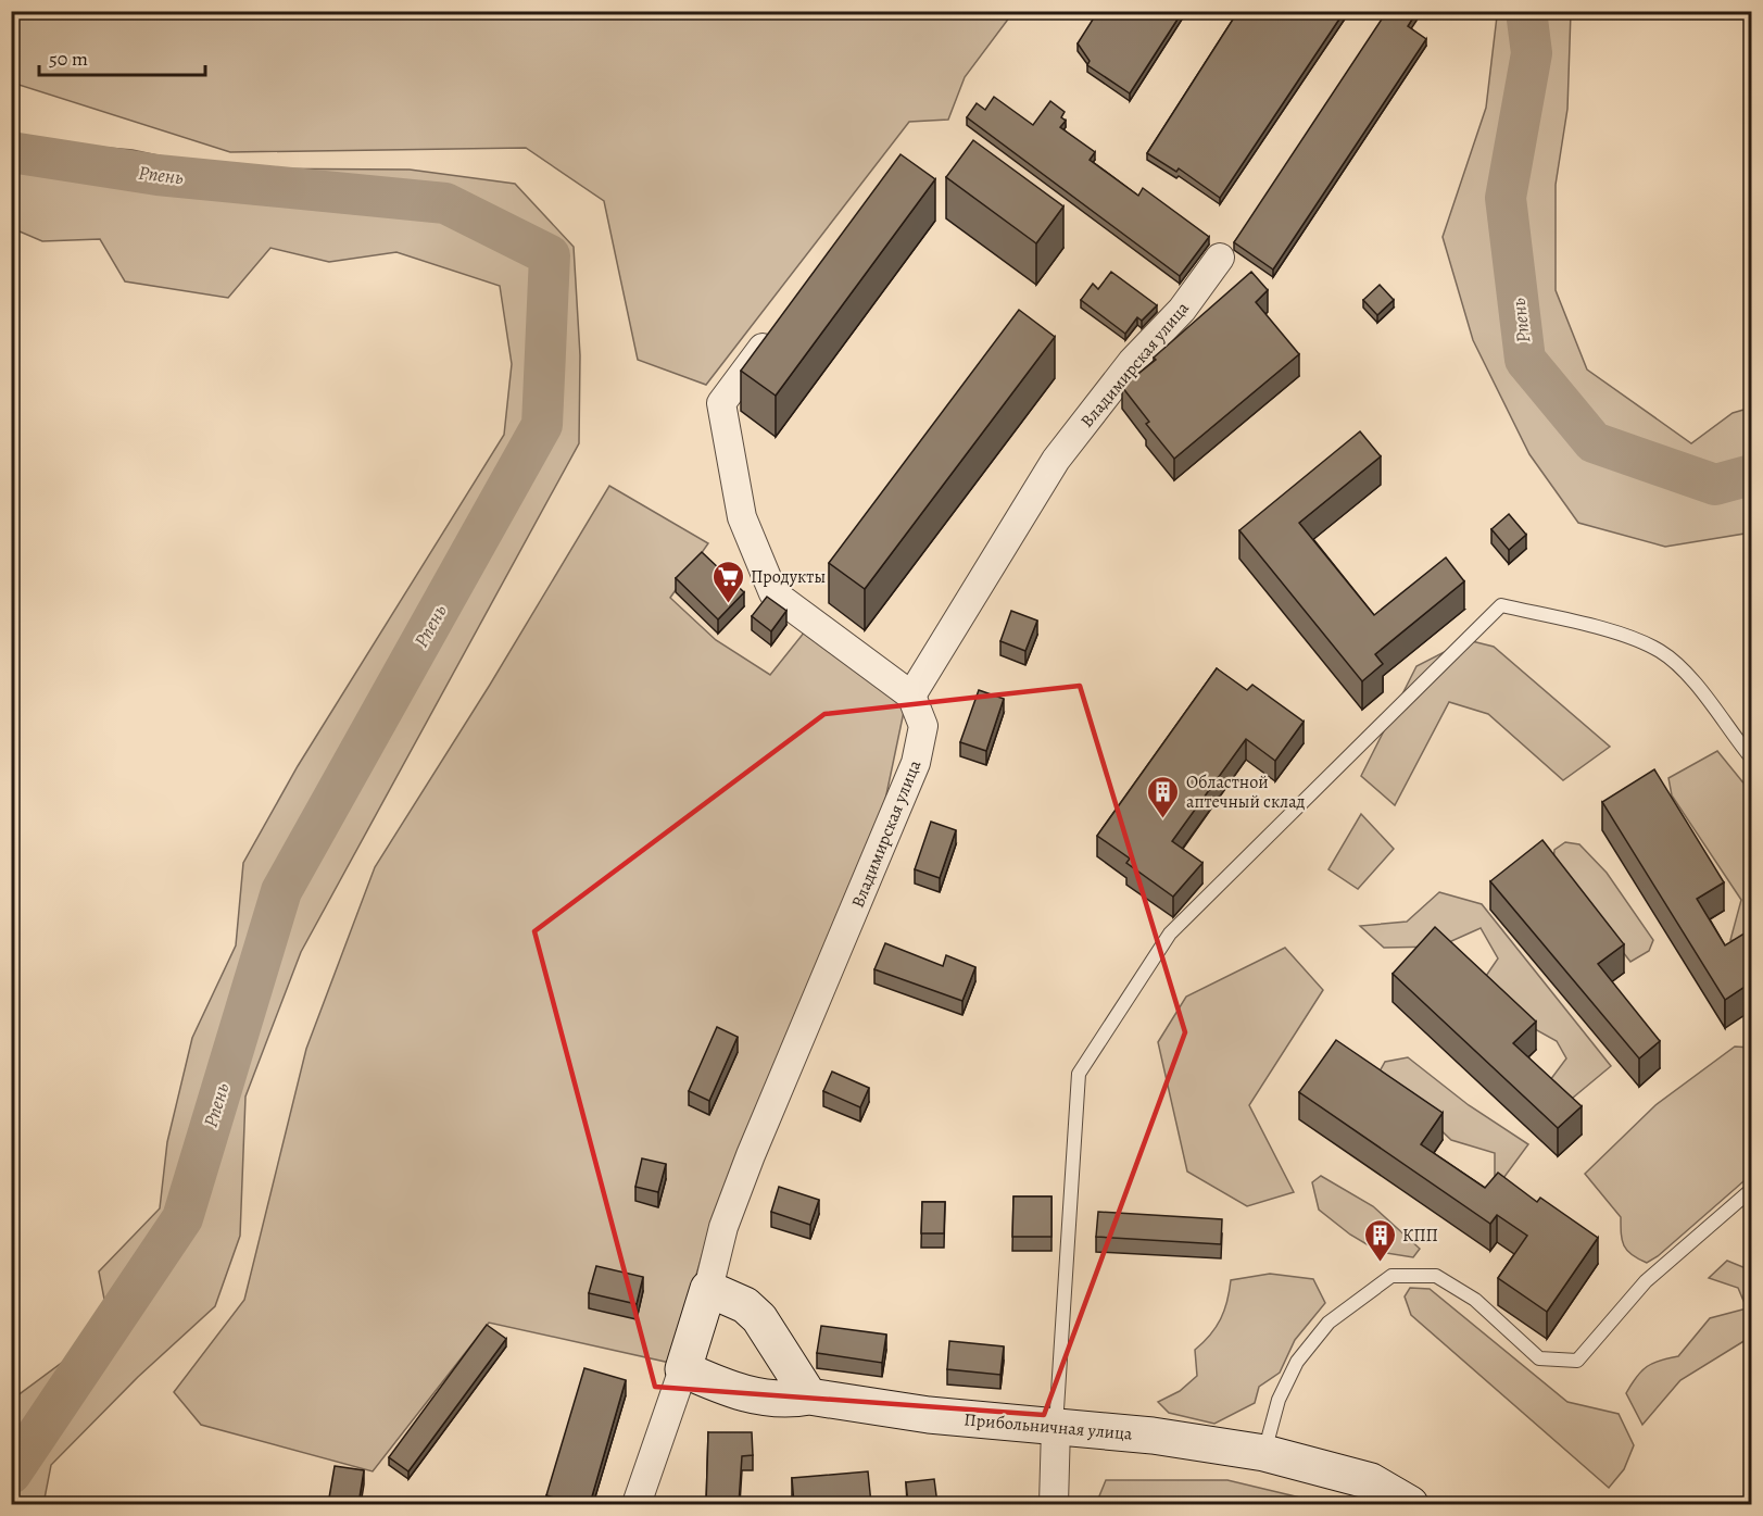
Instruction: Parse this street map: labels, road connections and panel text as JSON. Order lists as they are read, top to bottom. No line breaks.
{"streets":{"street":["Владимирская улица","Прибольничная улица"]},"water":["Рпень"],"places":{"supermarket":["Продукты"],"building":["Областной аптечный склад","КПП"]},"scale_bar":"50 m"}
